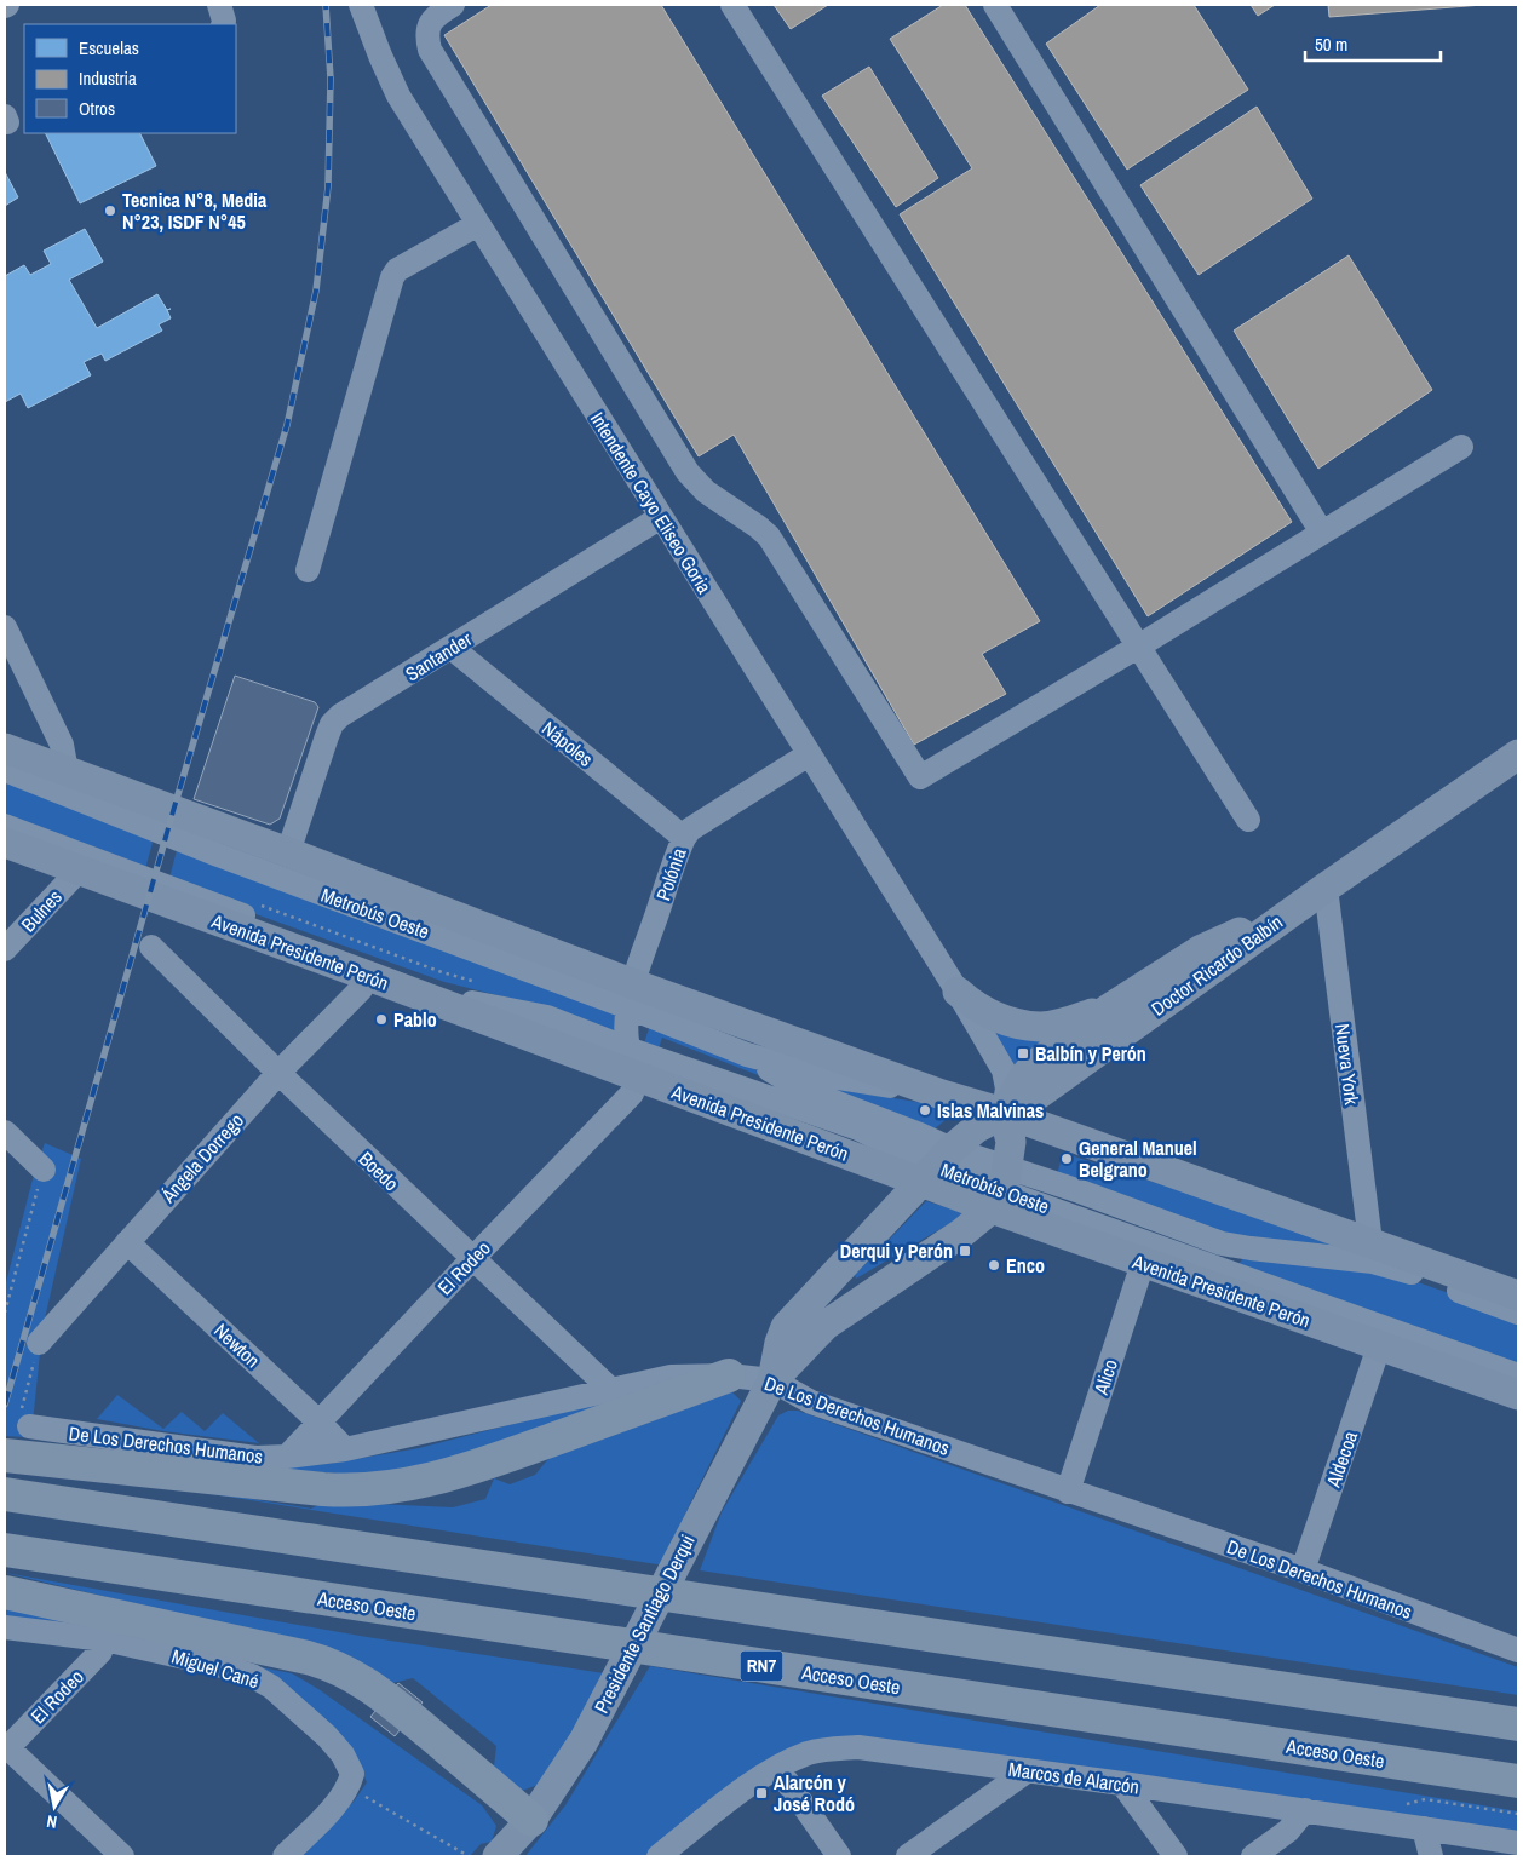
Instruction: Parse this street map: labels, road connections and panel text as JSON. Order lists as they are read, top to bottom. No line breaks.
{"streets":{"highway":["Acceso Oeste","RN7"],"main road":["Avenida Presidente Perón","Doctor Ricardo Balbín","Presidente Santiago Derqui"],"street":["Intendente Cayo Eliseo Goria","Santander","Nápoles","Polónia","Bulnes","Metrobús Oeste","Nueva York","Ángela Dorrego","Boedo","El Rodeo","Newton","Alico","De Los Derechos Humanos","Aldecoa","Miguel Cané","Marcos de Alarcón"]},"crossings":[["Intendente Cayo Eliseo Goria","Santander"],["Intendente Cayo Eliseo Goria","Polónia"],["Intendente Cayo Eliseo Goria","Doctor Ricardo Balbín"],["Santander","Nápoles"],["Nápoles","Polónia"],["Polónia","Metrobús Oeste"],["Polónia","Avenida Presidente Perón"],["Polónia","El Rodeo"],["Bulnes","Avenida Presidente Perón"],["Metrobús Oeste","Avenida Presidente Perón"],["Metrobús Oeste","Doctor Ricardo Balbín"],["Metrobús Oeste","El Rodeo"],["Metrobús Oeste","Presidente Santiago Derqui"],["Avenida Presidente Perón","Doctor Ricardo Balbín"],["Avenida Presidente Perón","Ángela Dorrego"],["Avenida Presidente Perón","El Rodeo"],["Avenida Presidente Perón","Alico"],["Avenida Presidente Perón","Aldecoa"],["Avenida Presidente Perón","Presidente Santiago Derqui"],["Doctor Ricardo Balbín","Nueva York"],["Doctor Ricardo Balbín","Presidente Santiago Derqui"],["Ángela Dorrego","Boedo"],["Ángela Dorrego","Newton"],["Boedo","El Rodeo"],["Boedo","De Los Derechos Humanos"],["El Rodeo","Newton"],["El Rodeo","De Los Derechos Humanos"],["El Rodeo","Miguel Cané"],["Newton","De Los Derechos Humanos"],["Alico","De Los Derechos Humanos"],["De Los Derechos Humanos","Aldecoa"],["De Los Derechos Humanos","Presidente Santiago Derqui"]],"places":{"other":["Tecnica N°8, Media N°23, ISDF N°45","Pablo","Islas Malvinas","General Manuel Belgrano","Enco"],"transit":["Balbín y Perón","Derqui y Perón","Alarcón y José Rodó"]},"legend":["Escuelas","Industria","Otros"],"scale_bar":"50 m","north":"bottom"}
